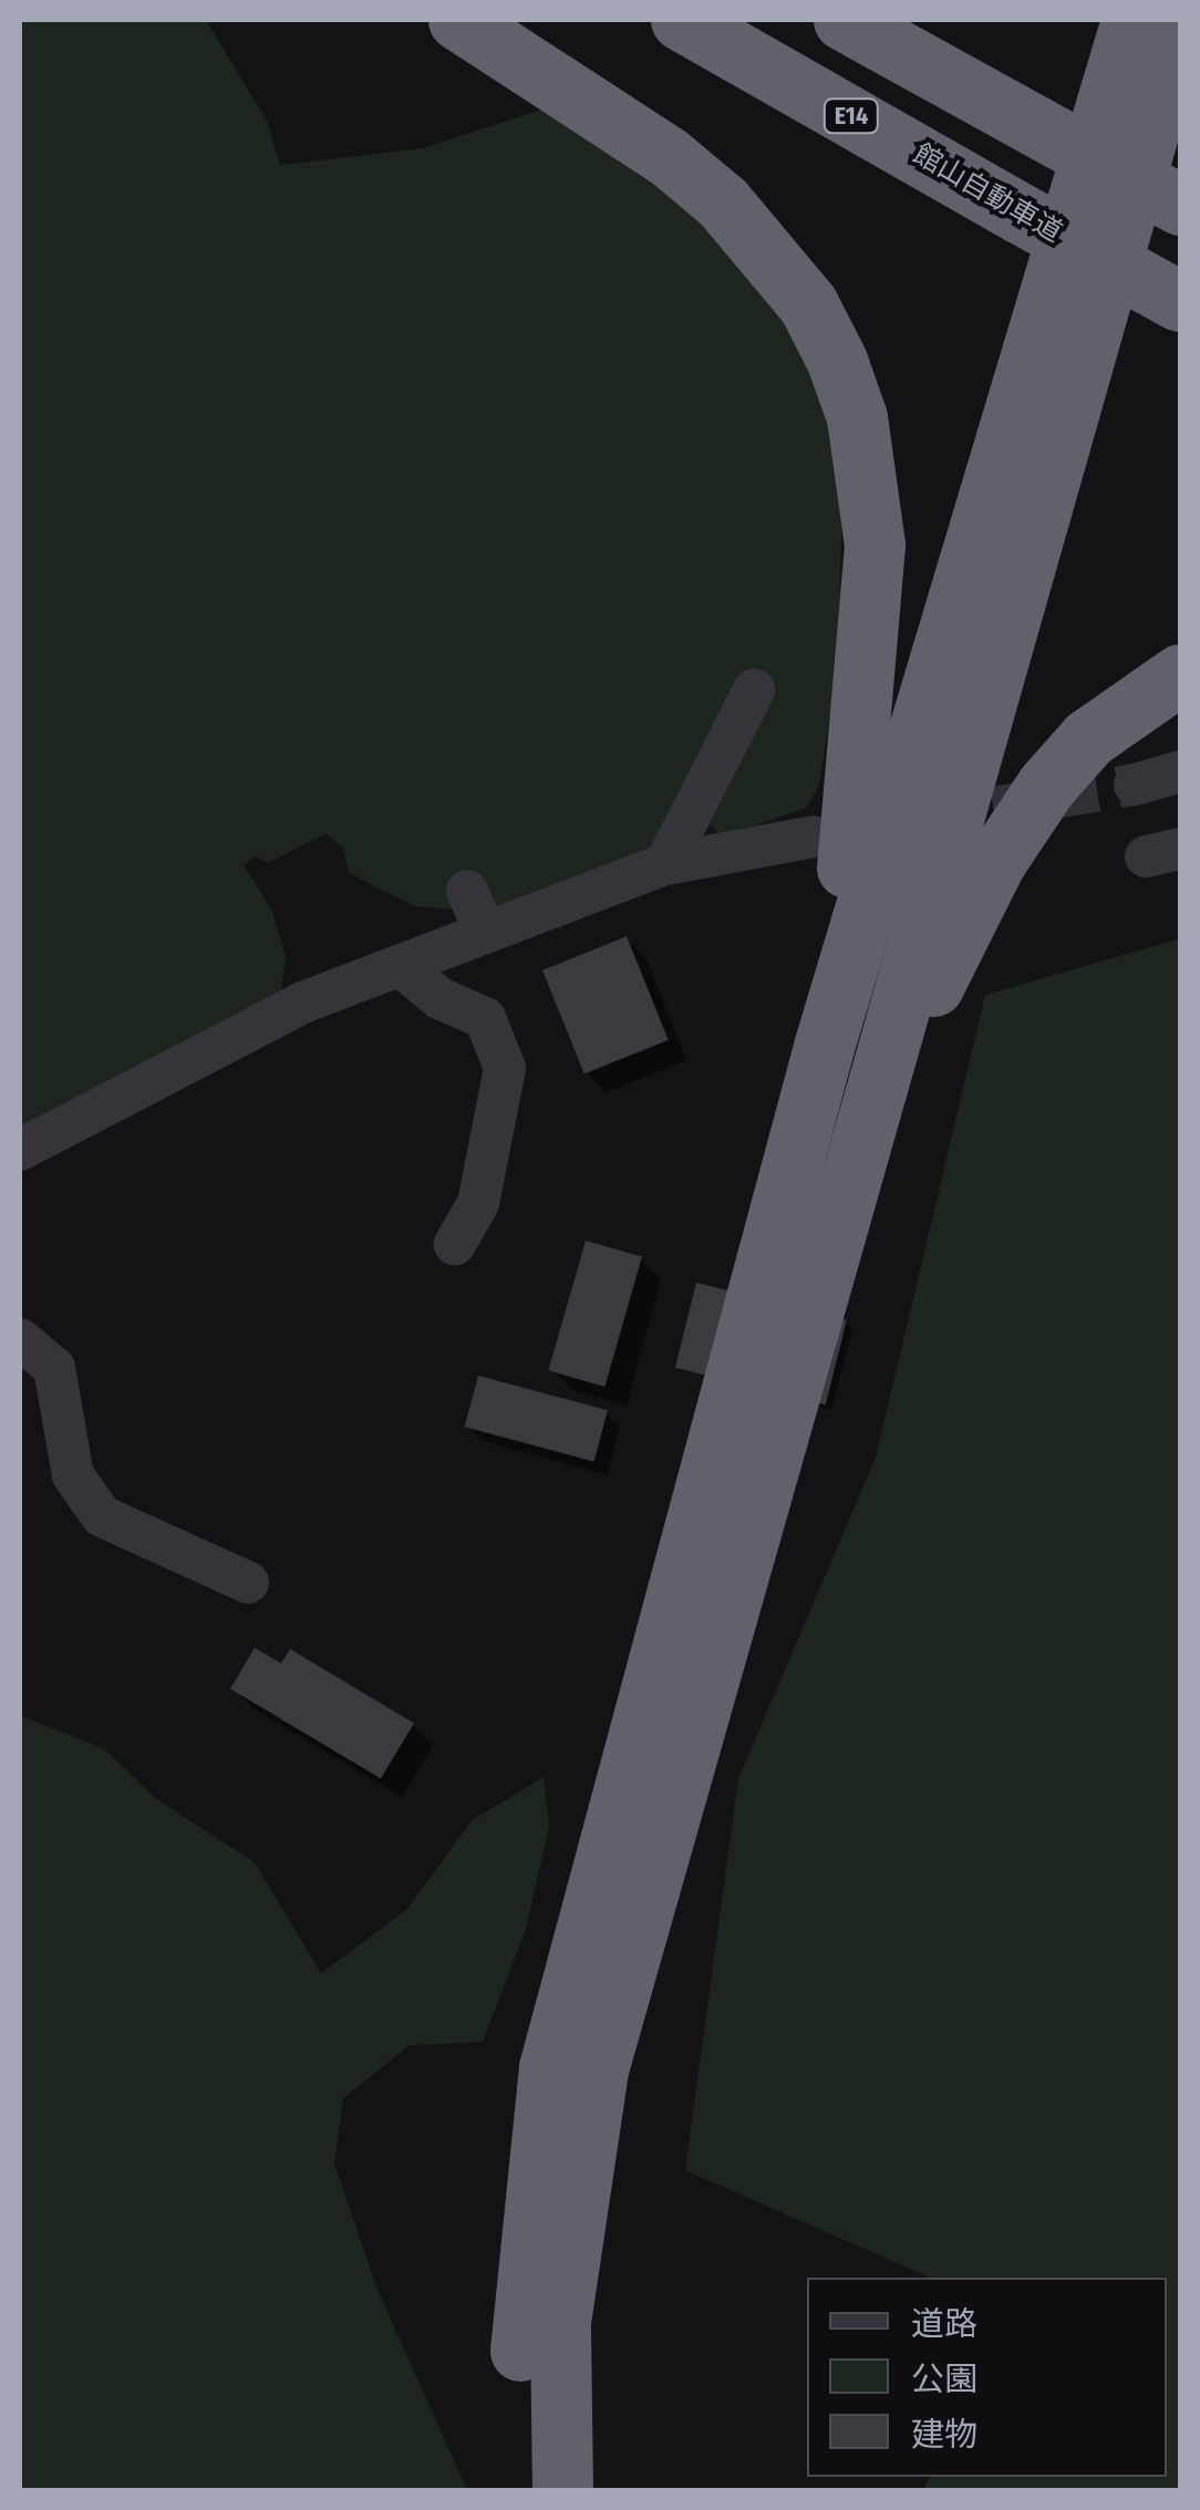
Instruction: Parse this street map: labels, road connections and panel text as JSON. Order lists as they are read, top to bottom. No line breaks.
{"streets":{"highway":["E14","館山自動車道"]},"legend":["道路","公園","建物"]}
